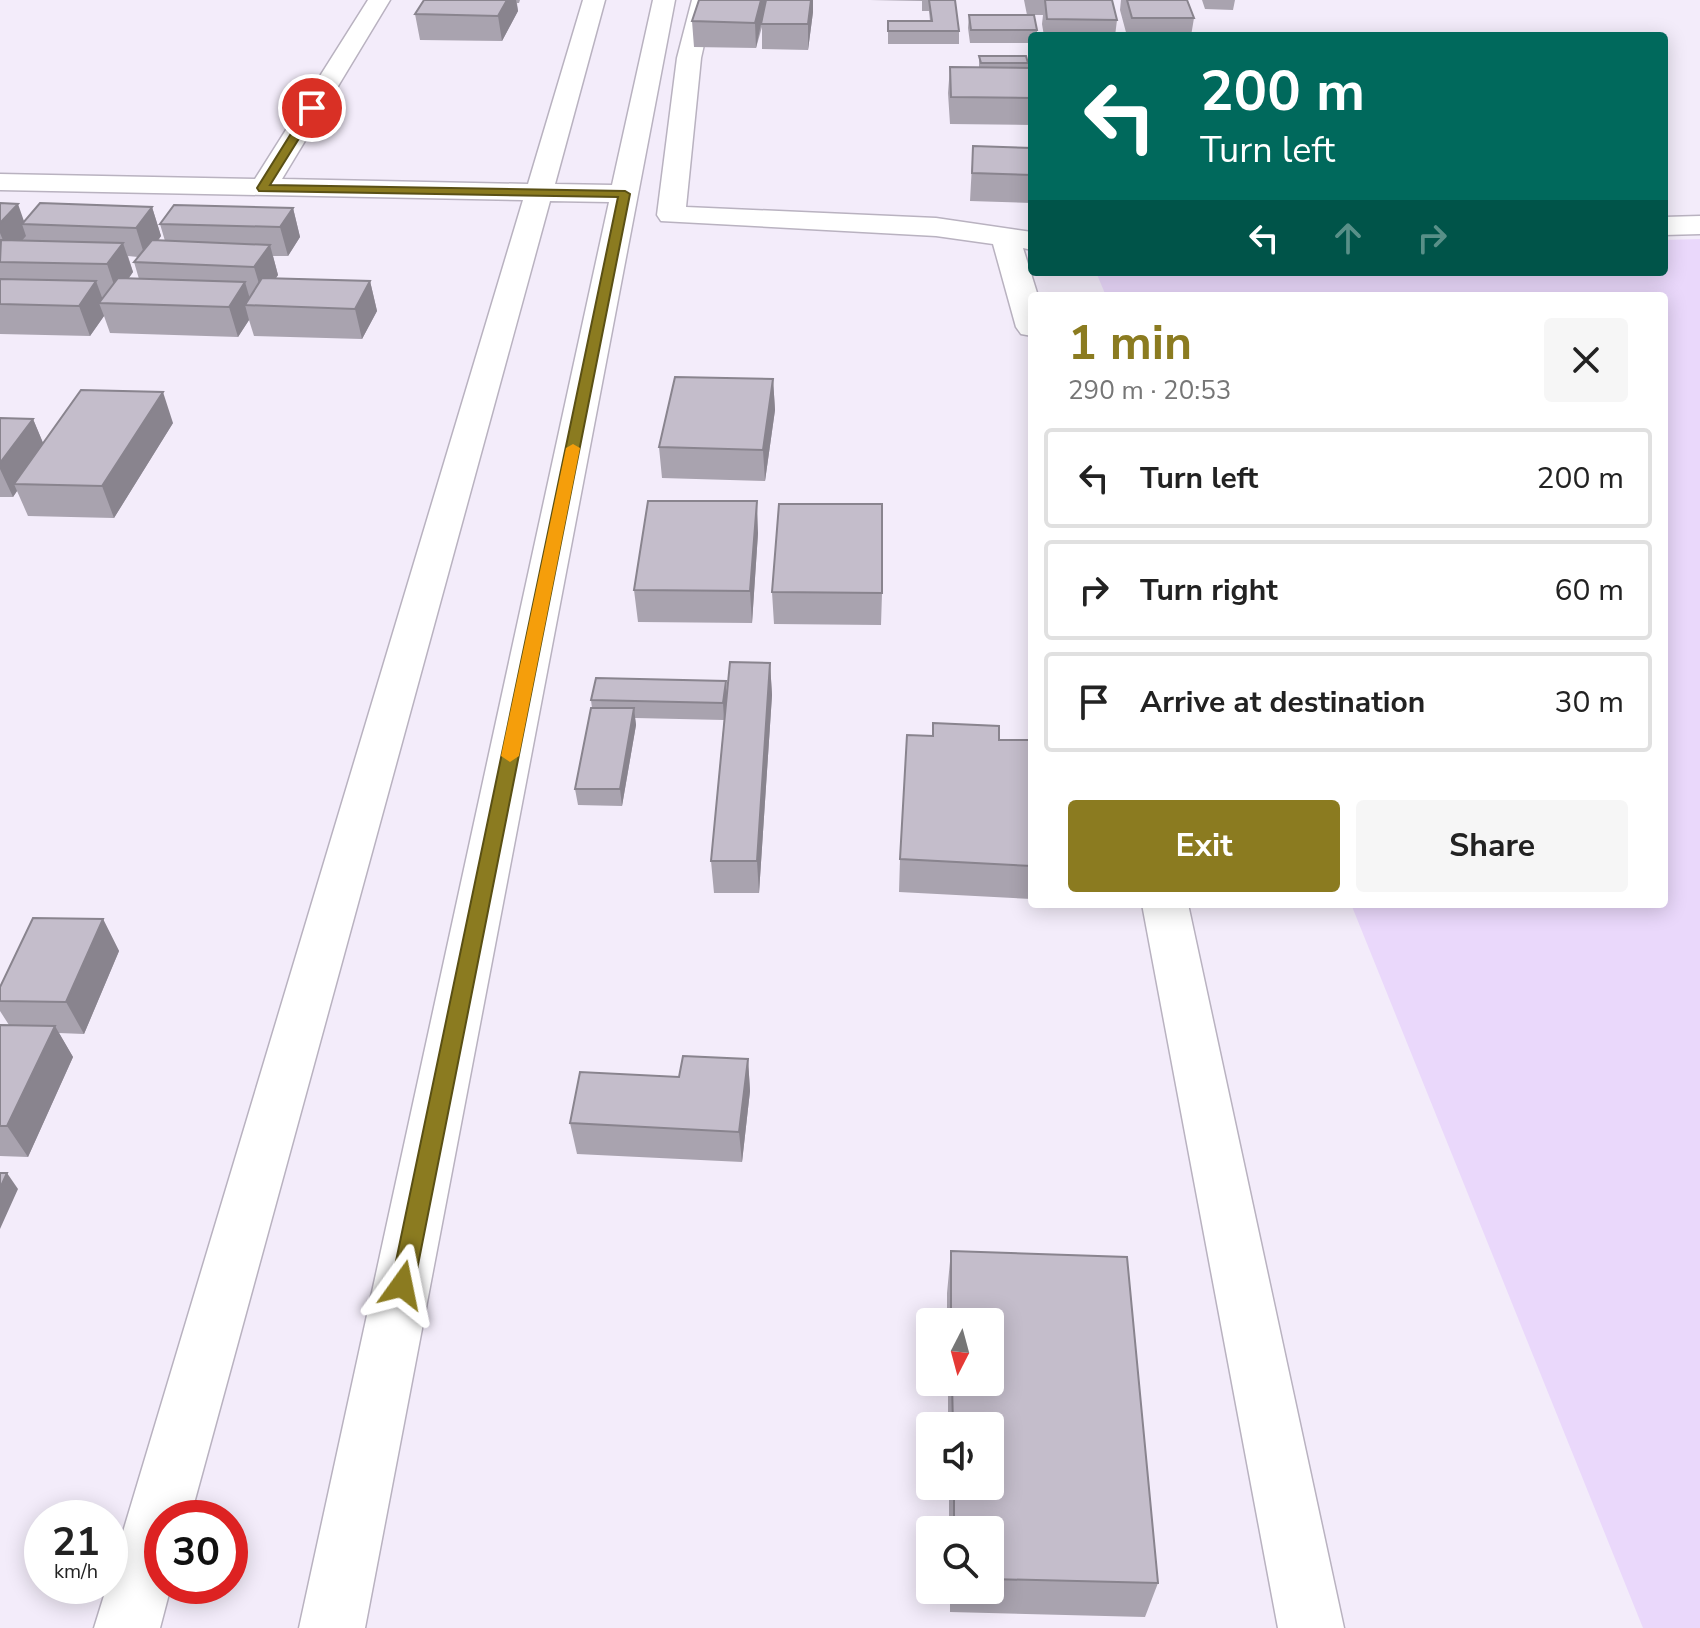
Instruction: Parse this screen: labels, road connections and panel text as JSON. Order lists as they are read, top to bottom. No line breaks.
{"north":"bottom","page":{"turn":["200 m","Turn left"],"heading":["1 min","290 m · 20:53"],"list":[{"name":"Turn left","value":"200 m"},{"name":"Turn right","value":"60 m"},{"name":"Arrive at destination","value":"30 m"}],"buttons":["Exit","Share"],"speed":"21 km/h","limit":"30"}}
